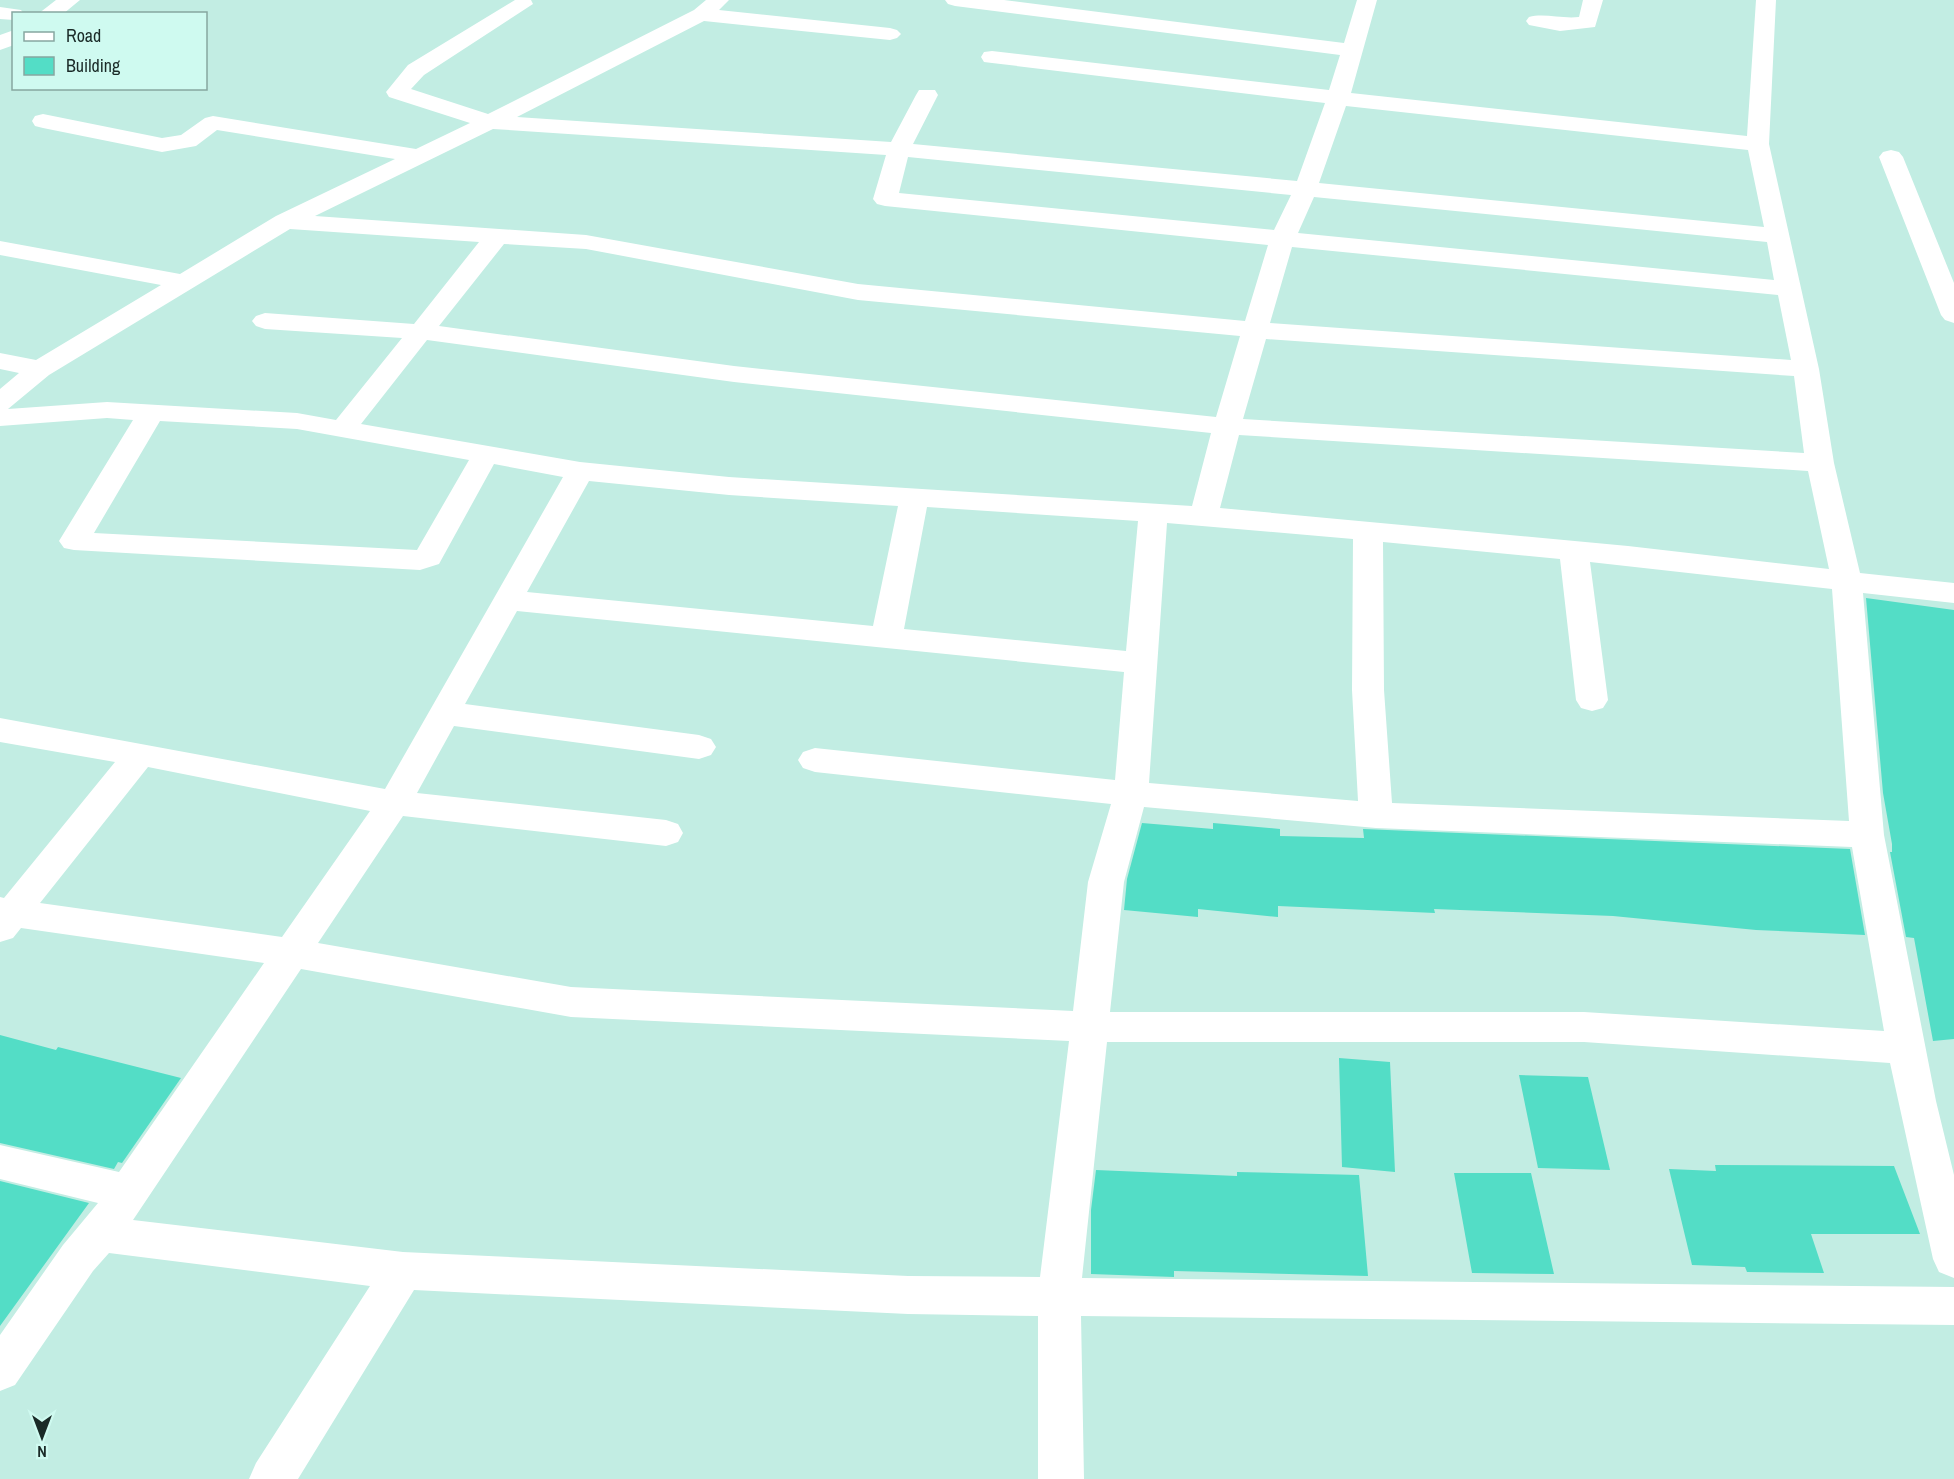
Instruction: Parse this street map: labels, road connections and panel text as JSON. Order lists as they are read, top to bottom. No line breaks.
{"legend":["Road","Building"],"north":"bottom"}
